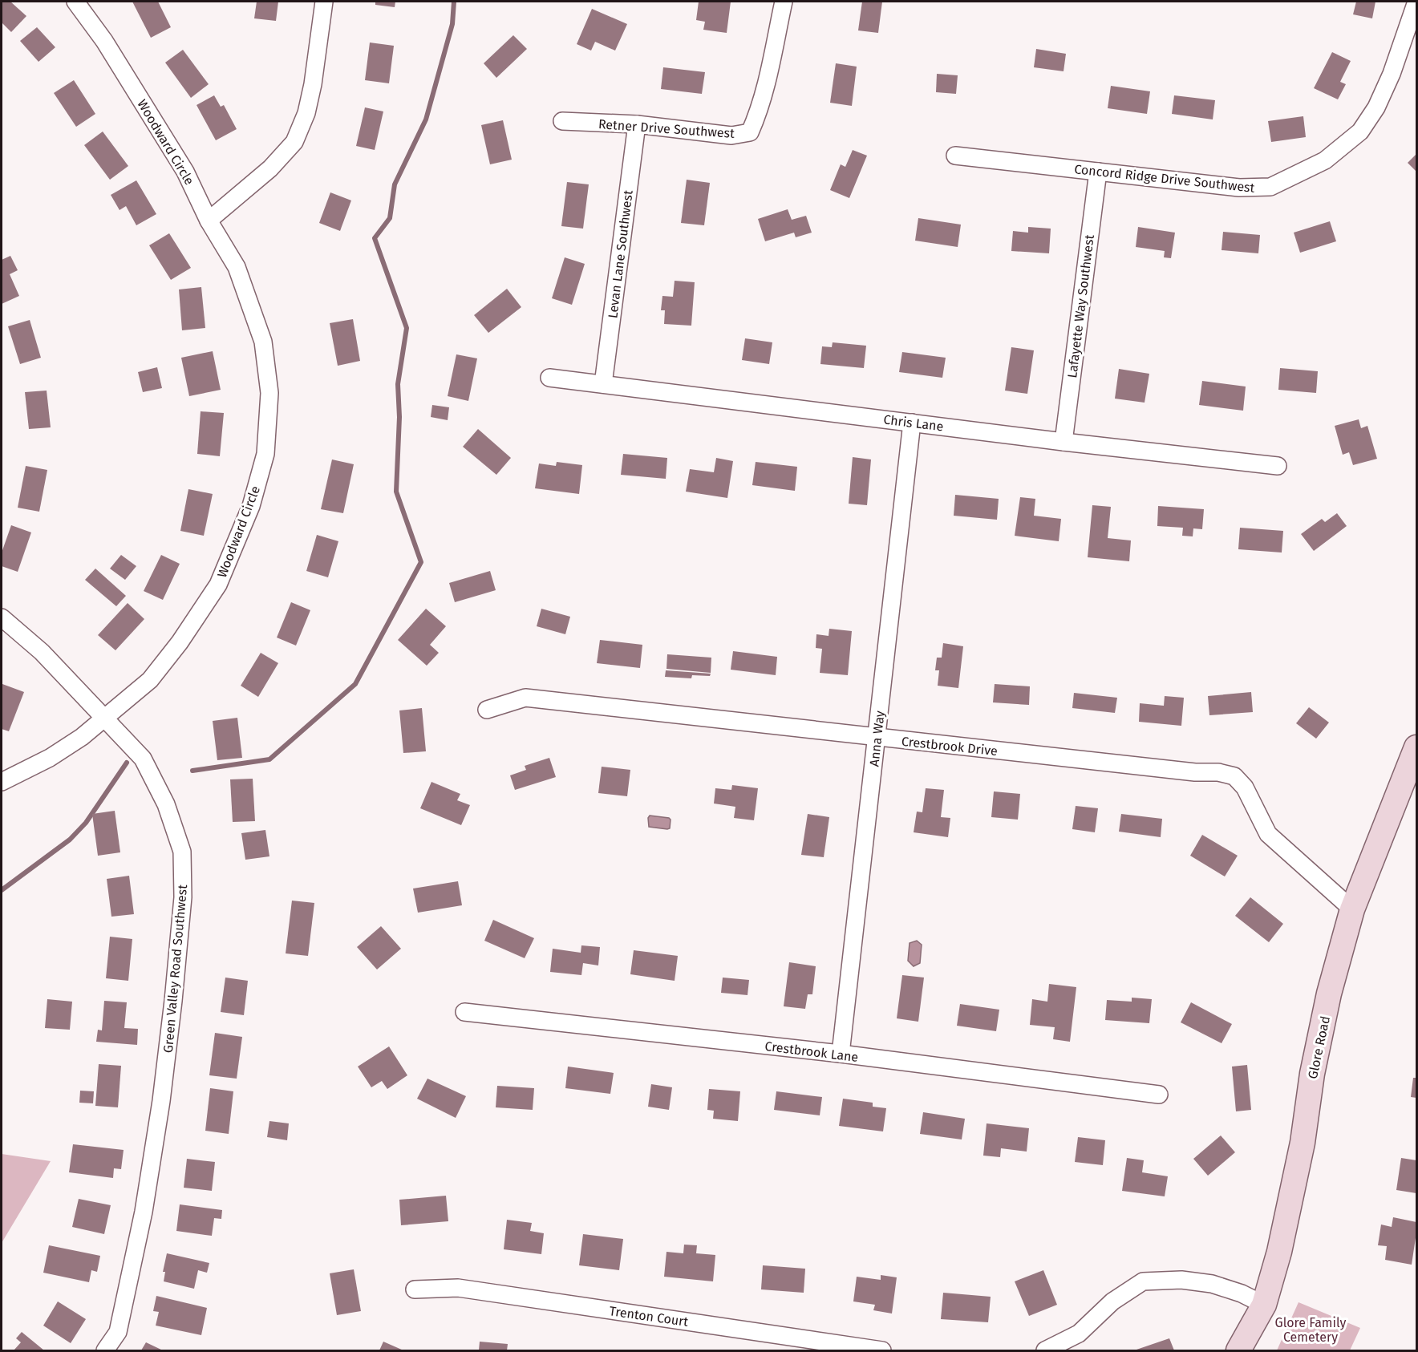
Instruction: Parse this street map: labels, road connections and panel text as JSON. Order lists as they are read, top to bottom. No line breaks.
{"streets":{"street":["Retner Drive Southwest","Woodward Circle","Concord Ridge Drive Southwest","Levan Lane Southwest","Lafayette Way Southwest","Chris Lane","Anna Way","Crestbrook Drive","Green Valley Road Southwest","Glore Road","Crestbrook Lane","Trenton Court"]},"crossings":[["Retner Drive Southwest","Levan Lane Southwest"],["Woodward Circle","Green Valley Road Southwest"],["Concord Ridge Drive Southwest","Lafayette Way Southwest"],["Levan Lane Southwest","Chris Lane"],["Lafayette Way Southwest","Chris Lane"],["Chris Lane","Anna Way"],["Anna Way","Crestbrook Drive"],["Anna Way","Crestbrook Lane"],["Crestbrook Drive","Glore Road"]],"parks":["Glore Family Cemetery"]}
